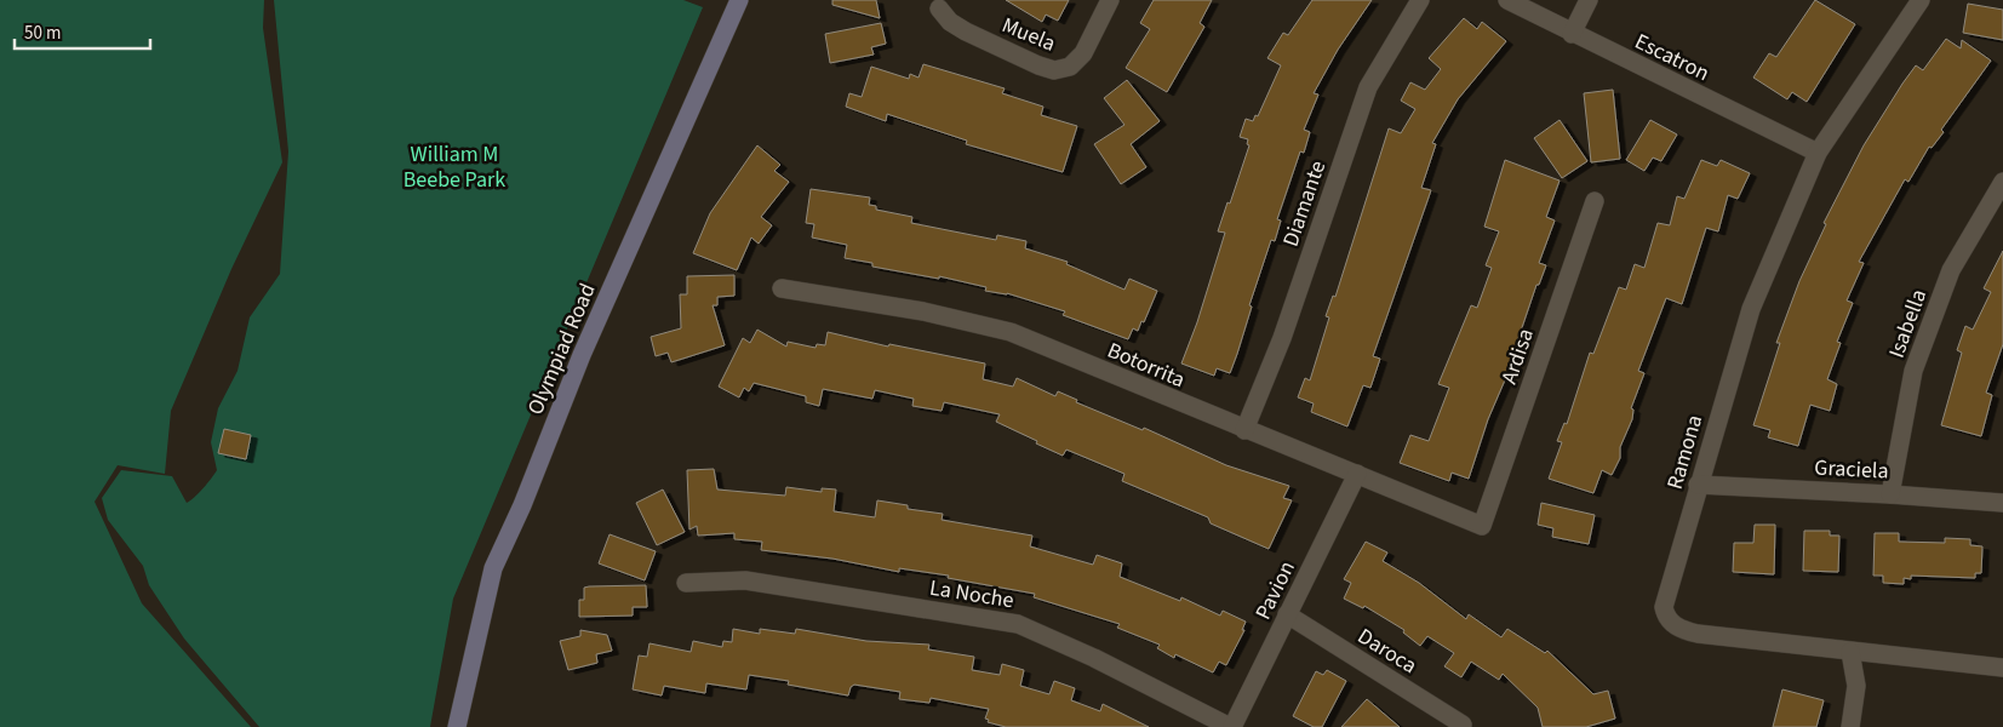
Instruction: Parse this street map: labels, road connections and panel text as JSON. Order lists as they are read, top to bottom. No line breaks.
{"streets":{"main road":["Olympiad Road"],"street":["Muela","Escatron","Diamante","Isabella","Ardisa","Botorrita","Ramona","Graciela","Pavion","La Noche","Daroca"]},"crossings":[["Escatron","Ramona"],["Diamante","Botorrita"],["Isabella","Graciela"],["Ardisa","Botorrita"],["Botorrita","Pavion"],["Ramona","Graciela"],["Pavion","La Noche"],["Pavion","Daroca"]],"parks":["William M Beebe Park"],"scale_bar":"50 m"}
